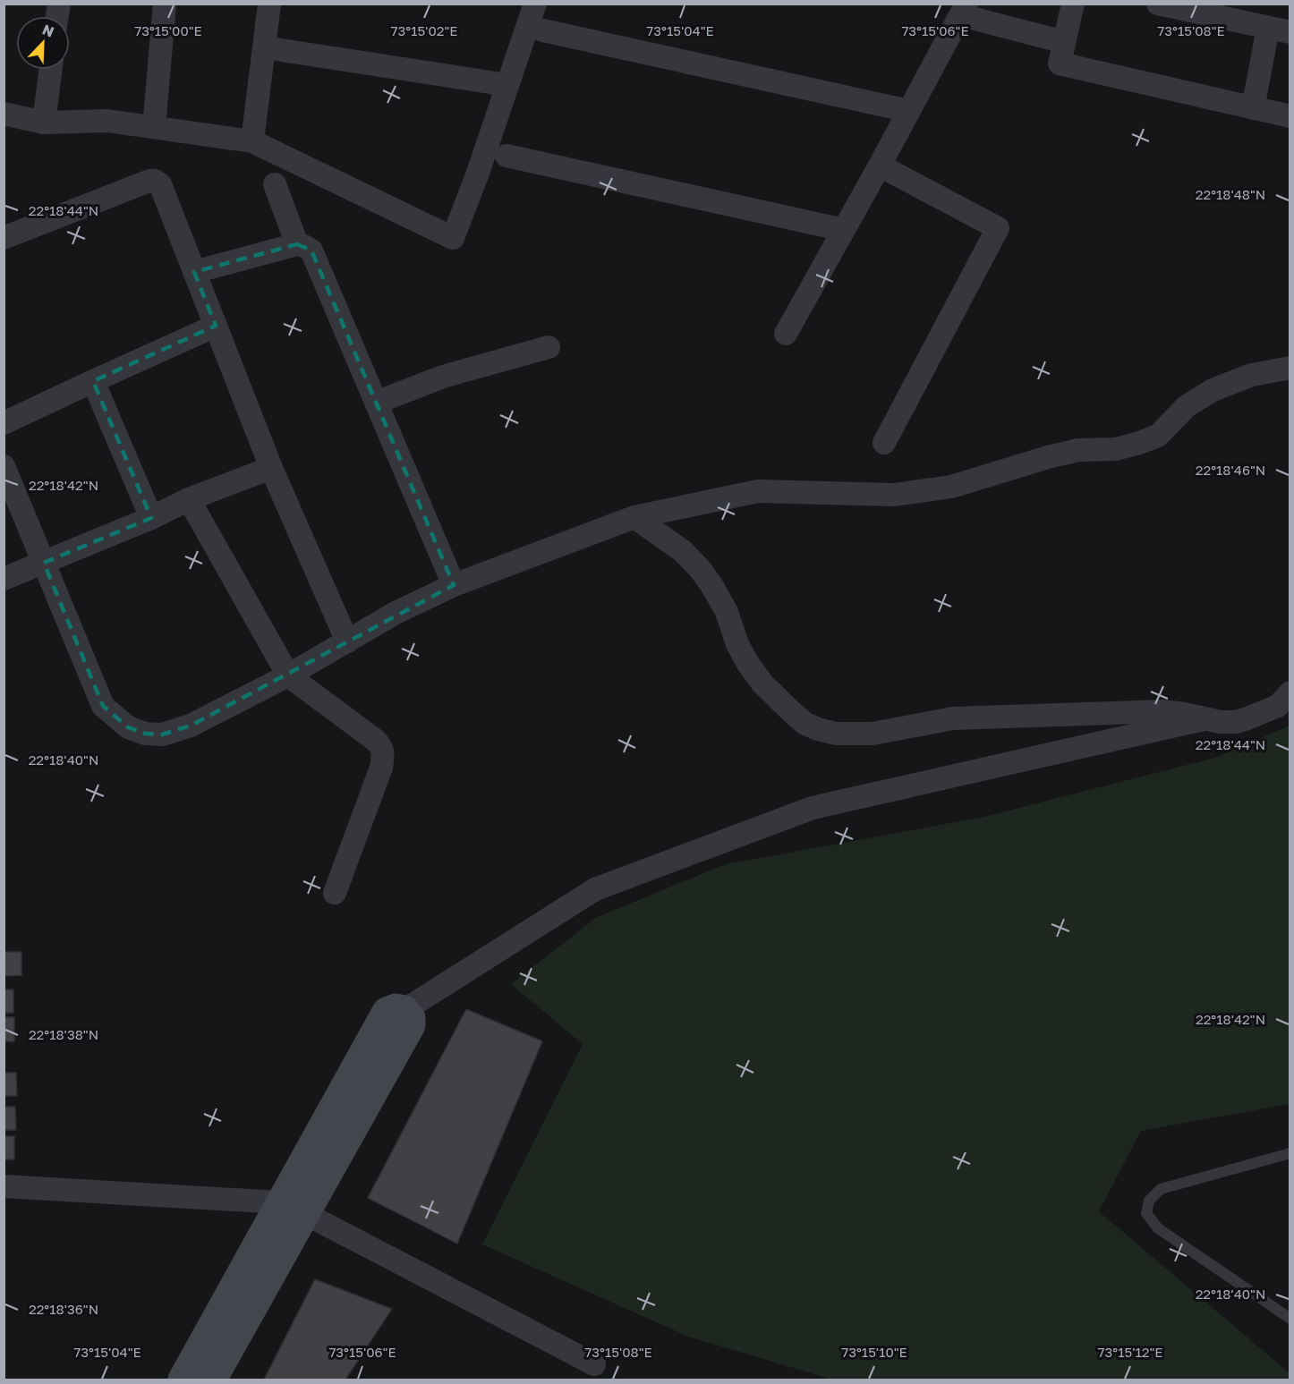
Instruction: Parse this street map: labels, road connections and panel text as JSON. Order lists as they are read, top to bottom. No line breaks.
{"north":"top right","coordinates":["73°15'00\"E","73°15'02\"E","73°15'04\"E","73°15'06\"E","73°15'08\"E","22°18'48\"N","22°18'44\"N","22°18'46\"N","22°18'42\"N","22°18'40\"N","22°18'38\"N","22°18'36\"N","73°15'10\"E","73°15'12\"E"]}
